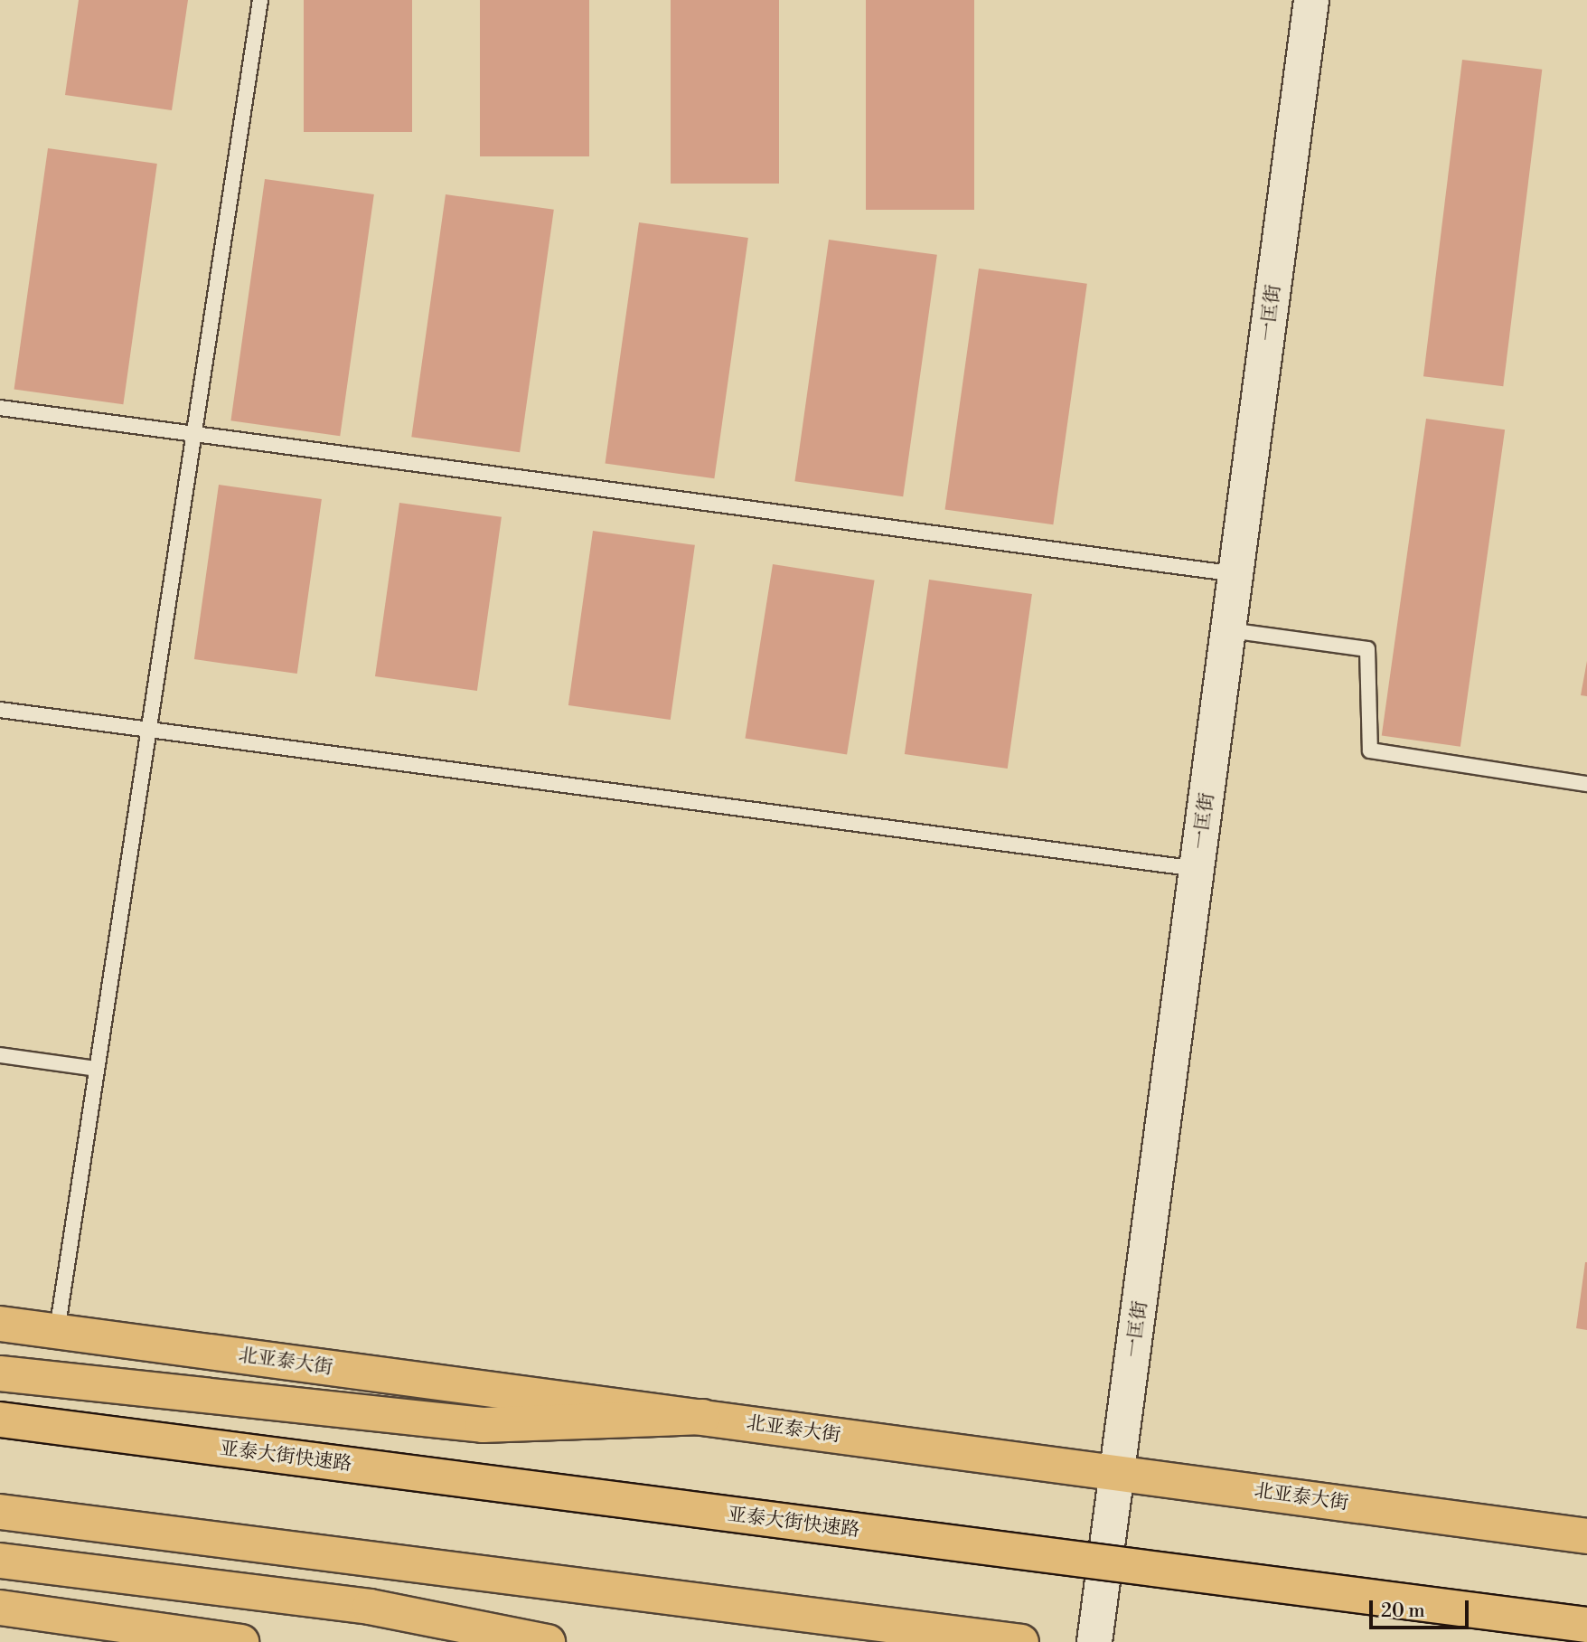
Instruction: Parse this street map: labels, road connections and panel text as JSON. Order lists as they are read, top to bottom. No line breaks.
{"streets":{"main road":["北亚泰大街","亚泰大街快速路"],"street":["一匡街"]},"crossings":[["一匡街","北亚泰大街"]],"scale_bar":"20 m"}
